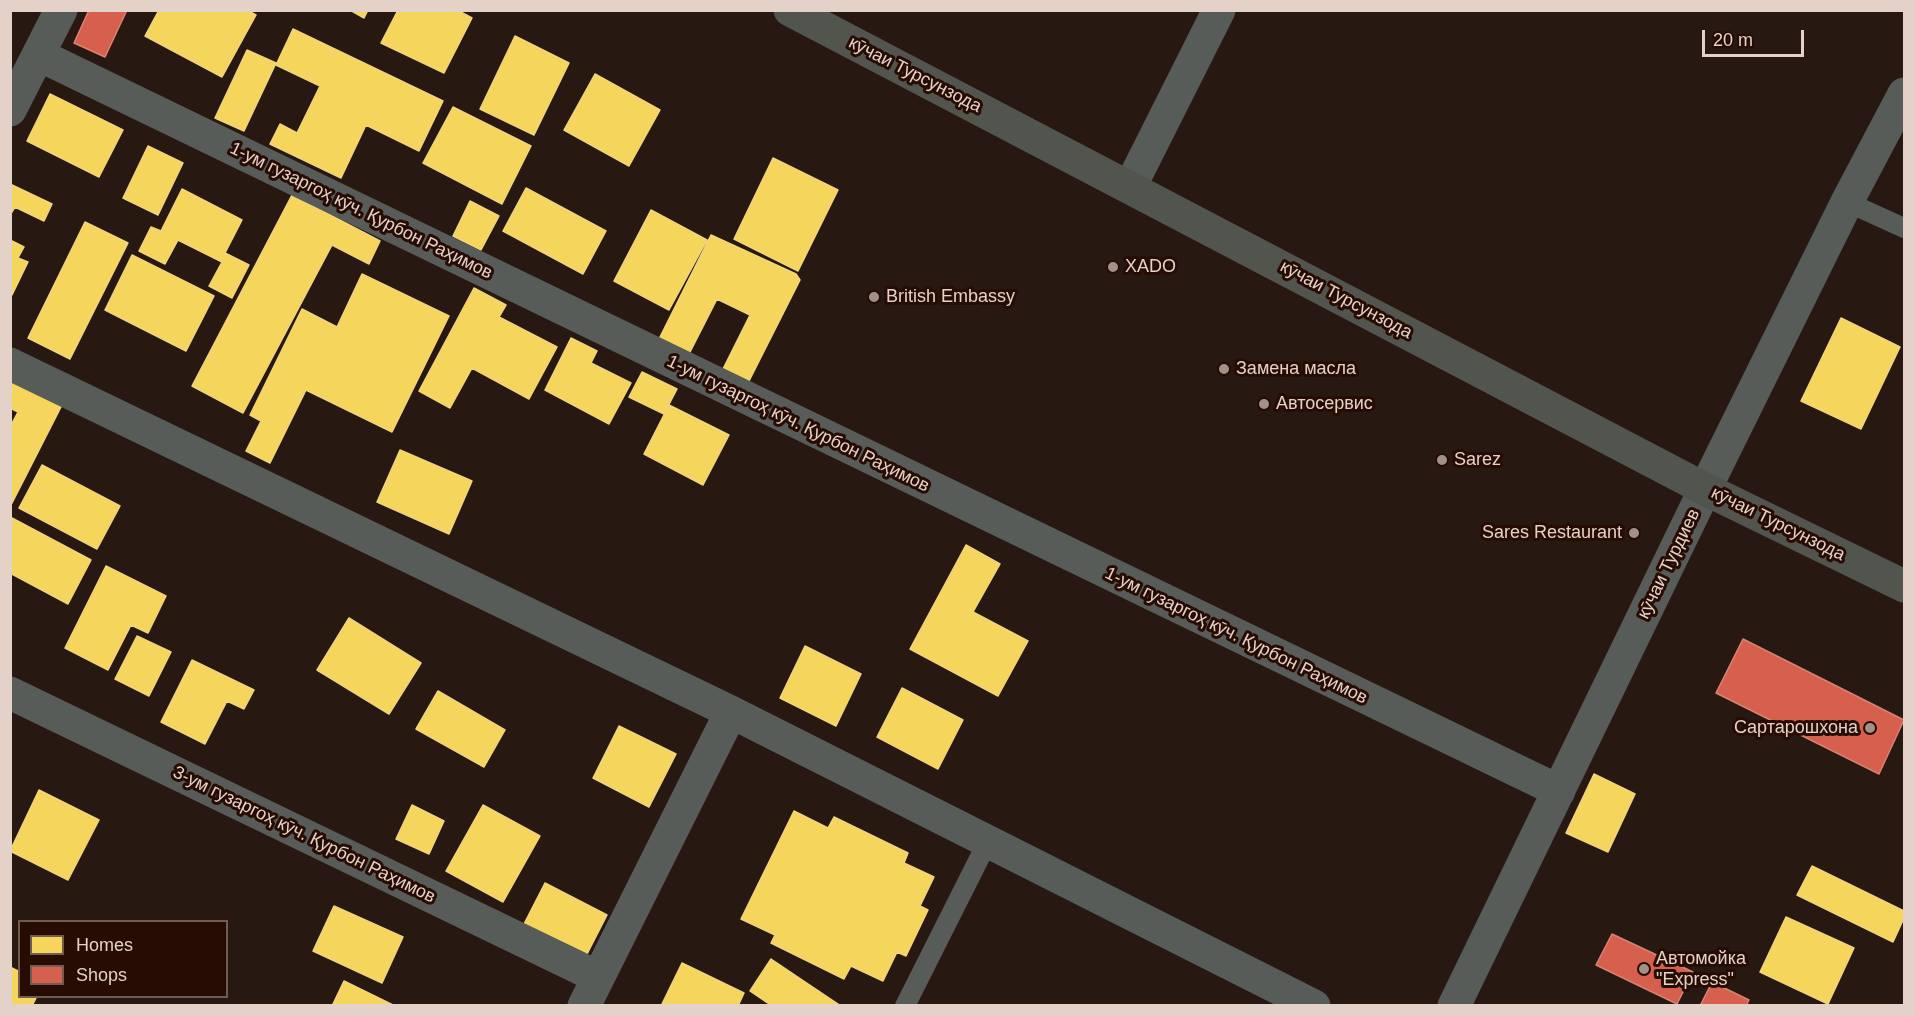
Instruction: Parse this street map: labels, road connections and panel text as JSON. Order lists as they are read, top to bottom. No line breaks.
{"streets":{"main road":["кӯчаи Турсунзода"],"street":["1-ум гузаргоҳ кӯч. Қурбон Раҳимов","кӯчаи Турдиев","3-ум гузаргоҳ кӯч. Қурбон Раҳимов"]},"crossings":[["кӯчаи Турсунзода","кӯчаи Турдиев"],["1-ум гузаргоҳ кӯч. Қурбон Раҳимов","кӯчаи Турдиев"]],"places":["XADO","British Embassy","Замена масла","Автосервис","Sarez","Sares Restaurant","Сартарошхона","Автомойка \"Express\""],"legend":["Homes","Shops"],"scale_bar":"20 m"}
